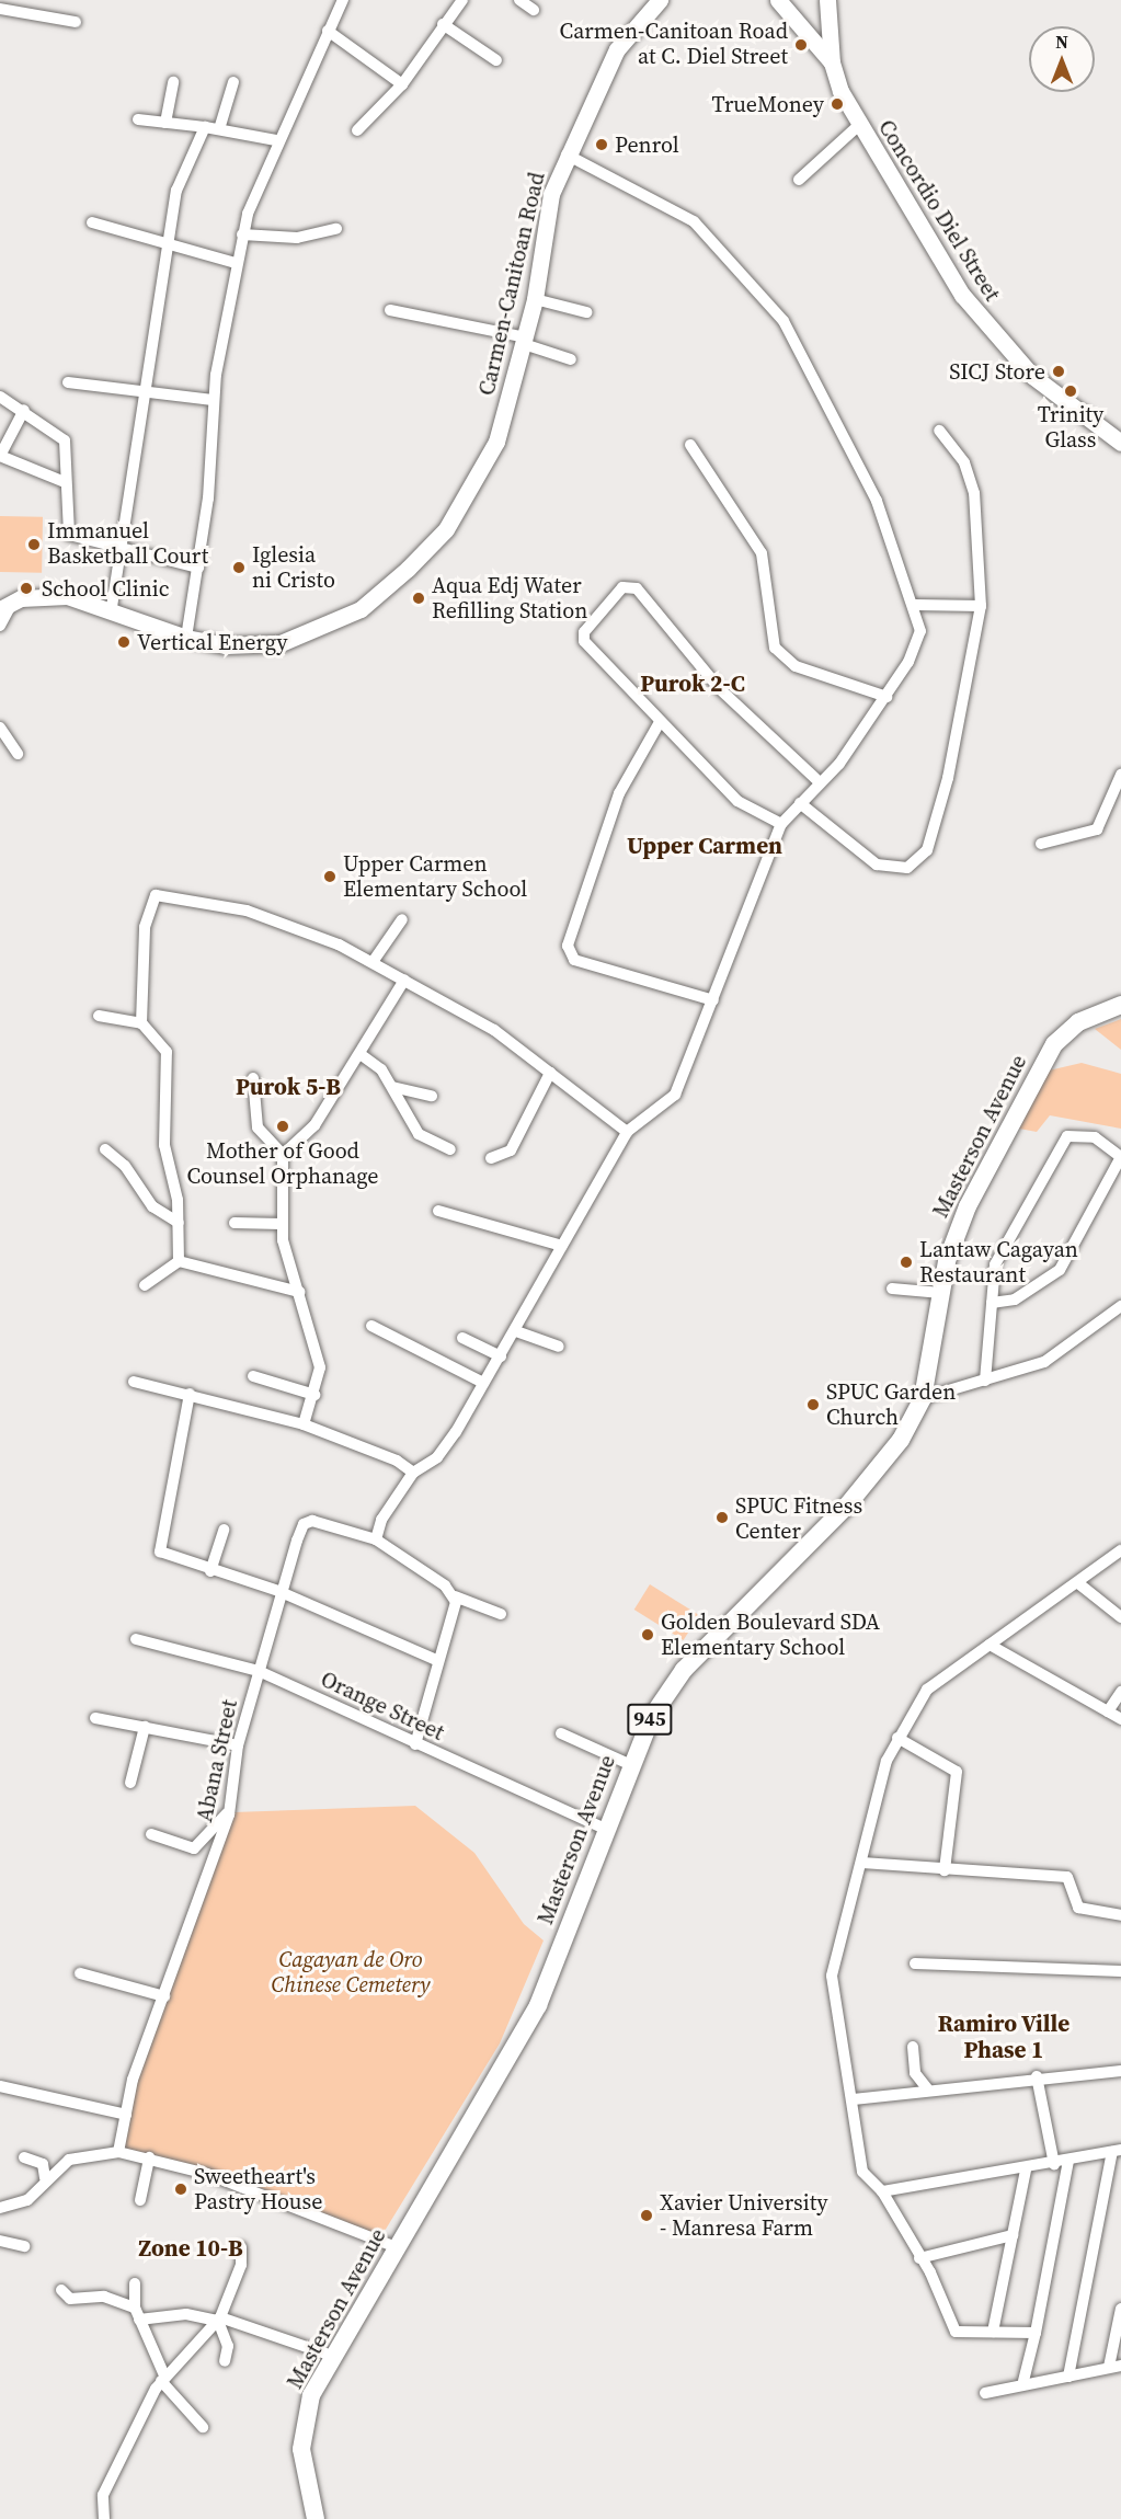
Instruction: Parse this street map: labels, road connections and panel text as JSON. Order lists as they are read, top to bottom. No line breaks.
{"streets":{"main road":["Concordio Diel Street","Carmen-Canitoan Road","Masterson Avenue","945"],"street":["Orange Street","Abana Street"]},"crossings":[["Masterson Avenue","Orange Street"],["Orange Street","Abana Street"]],"districts":["Purok 2-C","Upper Carmen","Purok 5-B","Ramiro Ville Phase 1","Zone 10-B"],"parks":["Cagayan de Oro Chinese Cemetery"],"places":["Carmen-Canitoan Road at C. Diel Street","TrueMoney","Penrol","SICJ Store","Trinity Glass","Immanuel Basketball Court","Iglesia ni Cristo","School Clinic","Aqua Edj Water Refilling Station","Vertical Energy","Upper Carmen Elementary School","Mother of Good Counsel Orphanage","Lantaw Cagayan Restaurant","SPUC Garden Church","SPUC Fitness Center","Golden Boulevard SDA Elementary School","Sweetheart's Pastry House","Xavier University - Manresa Farm"],"north":"top"}
